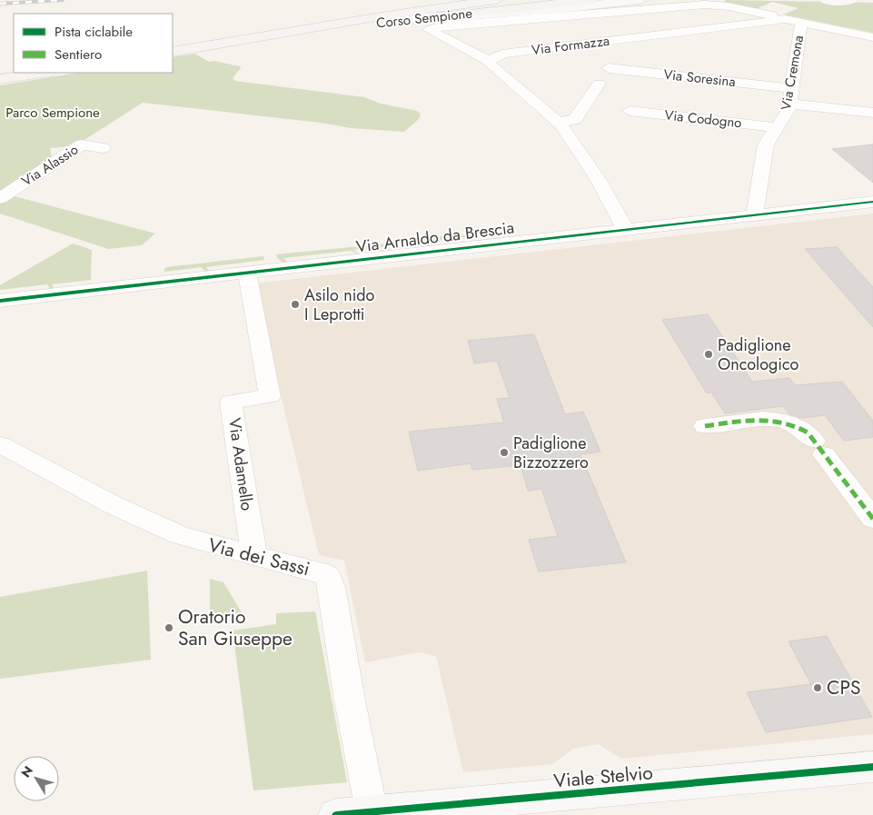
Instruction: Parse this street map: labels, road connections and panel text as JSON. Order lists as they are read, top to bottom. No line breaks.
{"streets":{"main road":["Corso Sempione","Viale Stelvio"],"street":["Via Formazza","Via Cremona","Via Soresina","Via Codogno","Via Alassio","Via Arnaldo da Brescia","Via Adamello","Via dei Sassi"]},"crossings":[["Via Formazza","Via Cremona"],["Via Cremona","Via Soresina"],["Via Cremona","Via Codogno"],["Via Cremona","Via Arnaldo da Brescia"],["Via Arnaldo da Brescia","Via Adamello"],["Via Adamello","Via dei Sassi"],["Via dei Sassi","Viale Stelvio"]],"parks":["Parco Sempione"],"places":["Asilo nido I Leprotti","Padiglione Oncologico","Padiglione Bizzozzero","Oratorio San Giuseppe","CPS"],"legend":["Pista ciclabile","Sentiero"],"north":"top left"}
